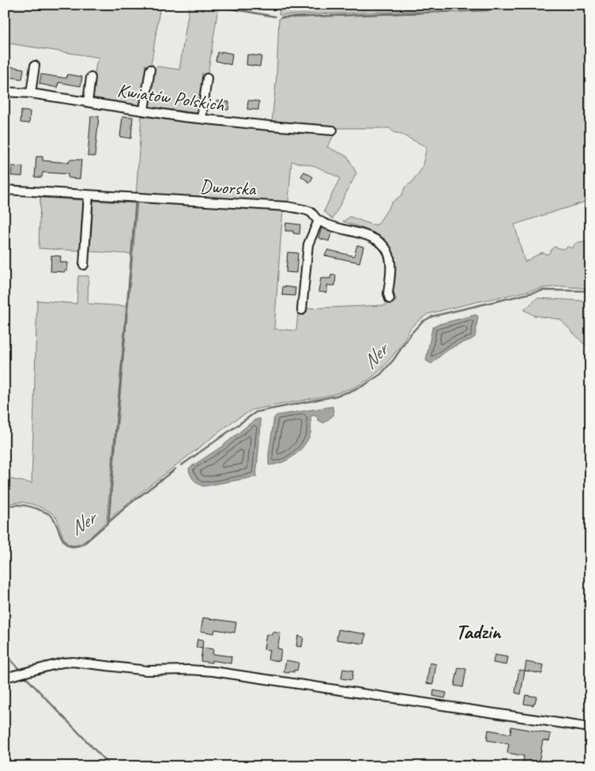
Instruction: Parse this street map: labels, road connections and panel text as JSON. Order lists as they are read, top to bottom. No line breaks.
{"streets":{"street":["Kwiatów Polskich","Dworska"]},"districts":["Tadzin"],"water":["Ner"]}
